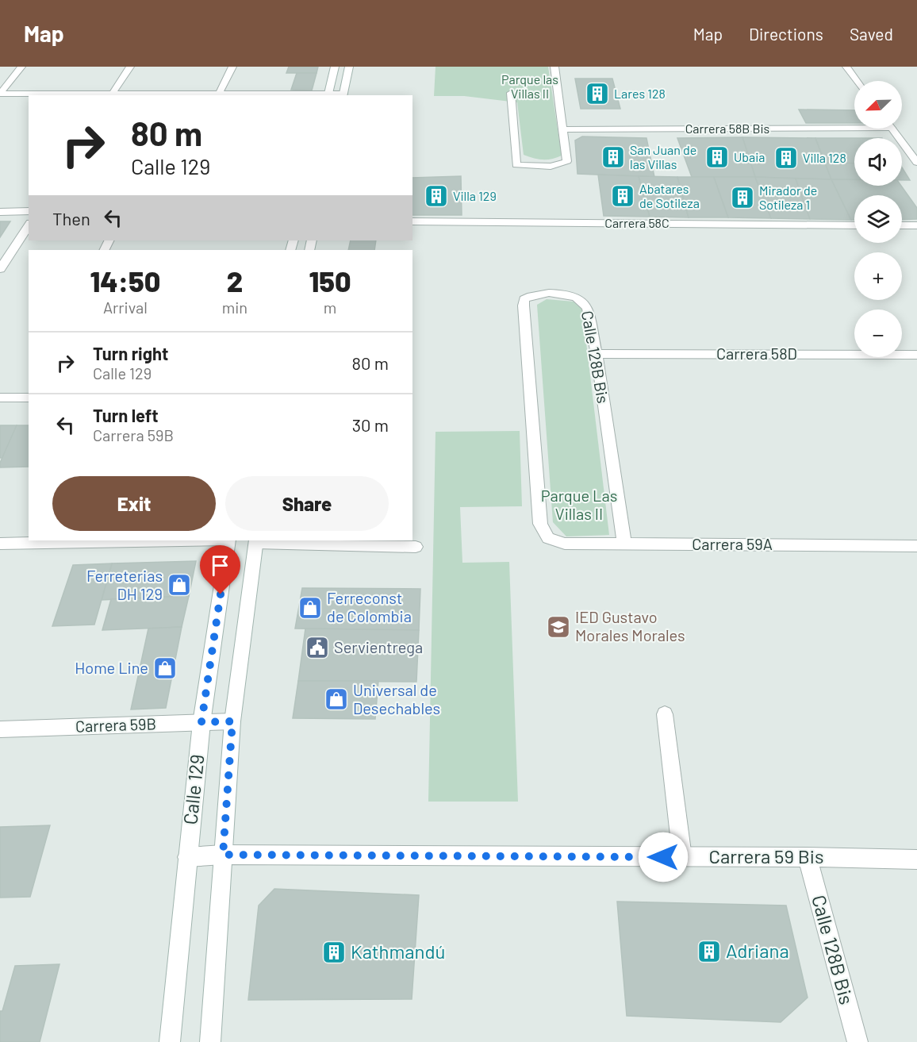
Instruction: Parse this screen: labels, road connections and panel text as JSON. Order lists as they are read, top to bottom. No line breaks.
{"streets":{"street":["Carrera 58B Bis","Carrera 58C","Carrera 58D","Calle 128B Bis","Carrera 59A","Carrera 59B","Calle 129","Carrera 59 Bis"]},"crossings":[["Carrera 58D","Calle 128B Bis"],["Calle 128B Bis","Carrera 59A"],["Calle 128B Bis","Carrera 59 Bis"],["Carrera 59B","Calle 129"],["Calle 129","Carrera 59 Bis"]],"parks":["Parque las Villas II","Parque Las Villas II"],"places":{"building":["Lares 128","San Juan de las Villas","Ubaia","Villa 128","Villa 129","Abatares de Sotileza","Mirador de Sotileza 1","Adriana","Kathmandú"],"shop":["Ferreterias DH 129","Ferreconst de Colombia","Home Line","Universal de Desechables"],"school or university":["IED Gustavo Morales Morales"],"public building":["Servientrega"]},"north":"bottom left","page":{"header":"Map","nav":["Map","Directions","Saved"],"map_buttons":["+","−"],"turn":["80 m","Calle 129"],"then":"Then","eta":["14:50","Arrival","2","min","150","m"],"list":[{"name":"Turn right","note":"Calle 129","value":"80 m"},{"name":"Turn left","note":"Carrera 59B","value":"30 m"}],"buttons":["Exit","Share"]}}
